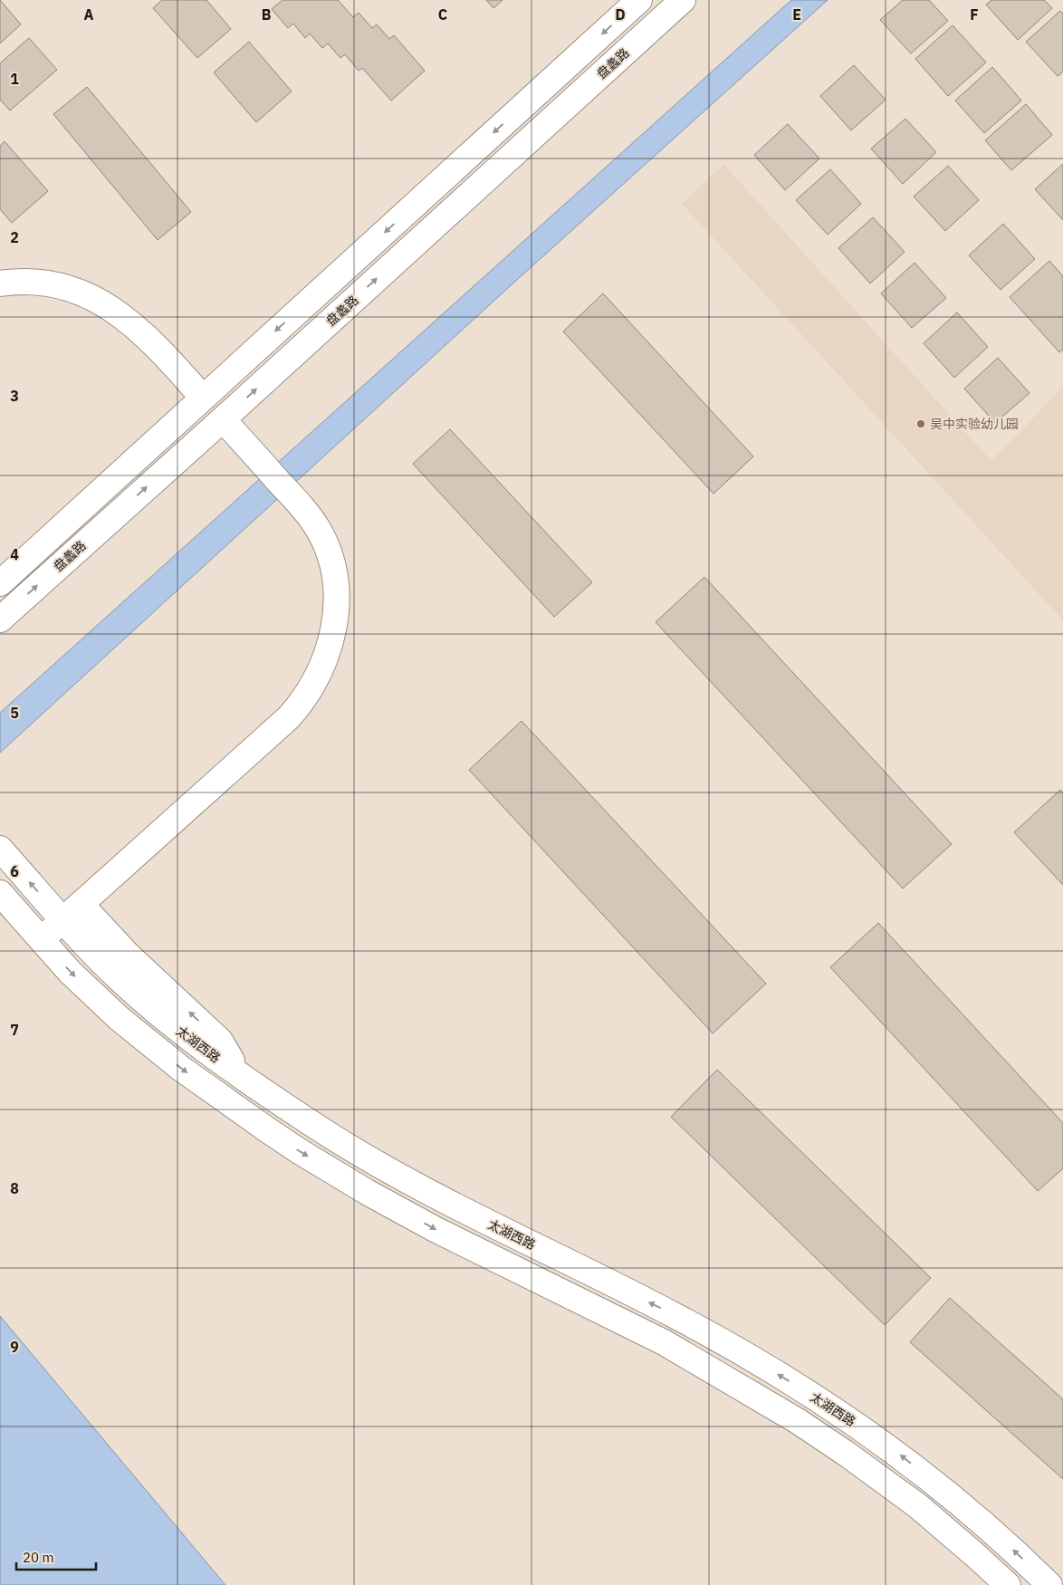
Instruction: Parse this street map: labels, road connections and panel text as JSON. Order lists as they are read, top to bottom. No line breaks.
{"streets":{"main road":["盘蠡路","太湖西路"]},"places":["吴中实验幼儿园"],"scale_bar":"20 m","grid":{"columns":["A","B","C","D","E","F"],"rows":["1","2","3","4","5","6","7","8","9"]}}
